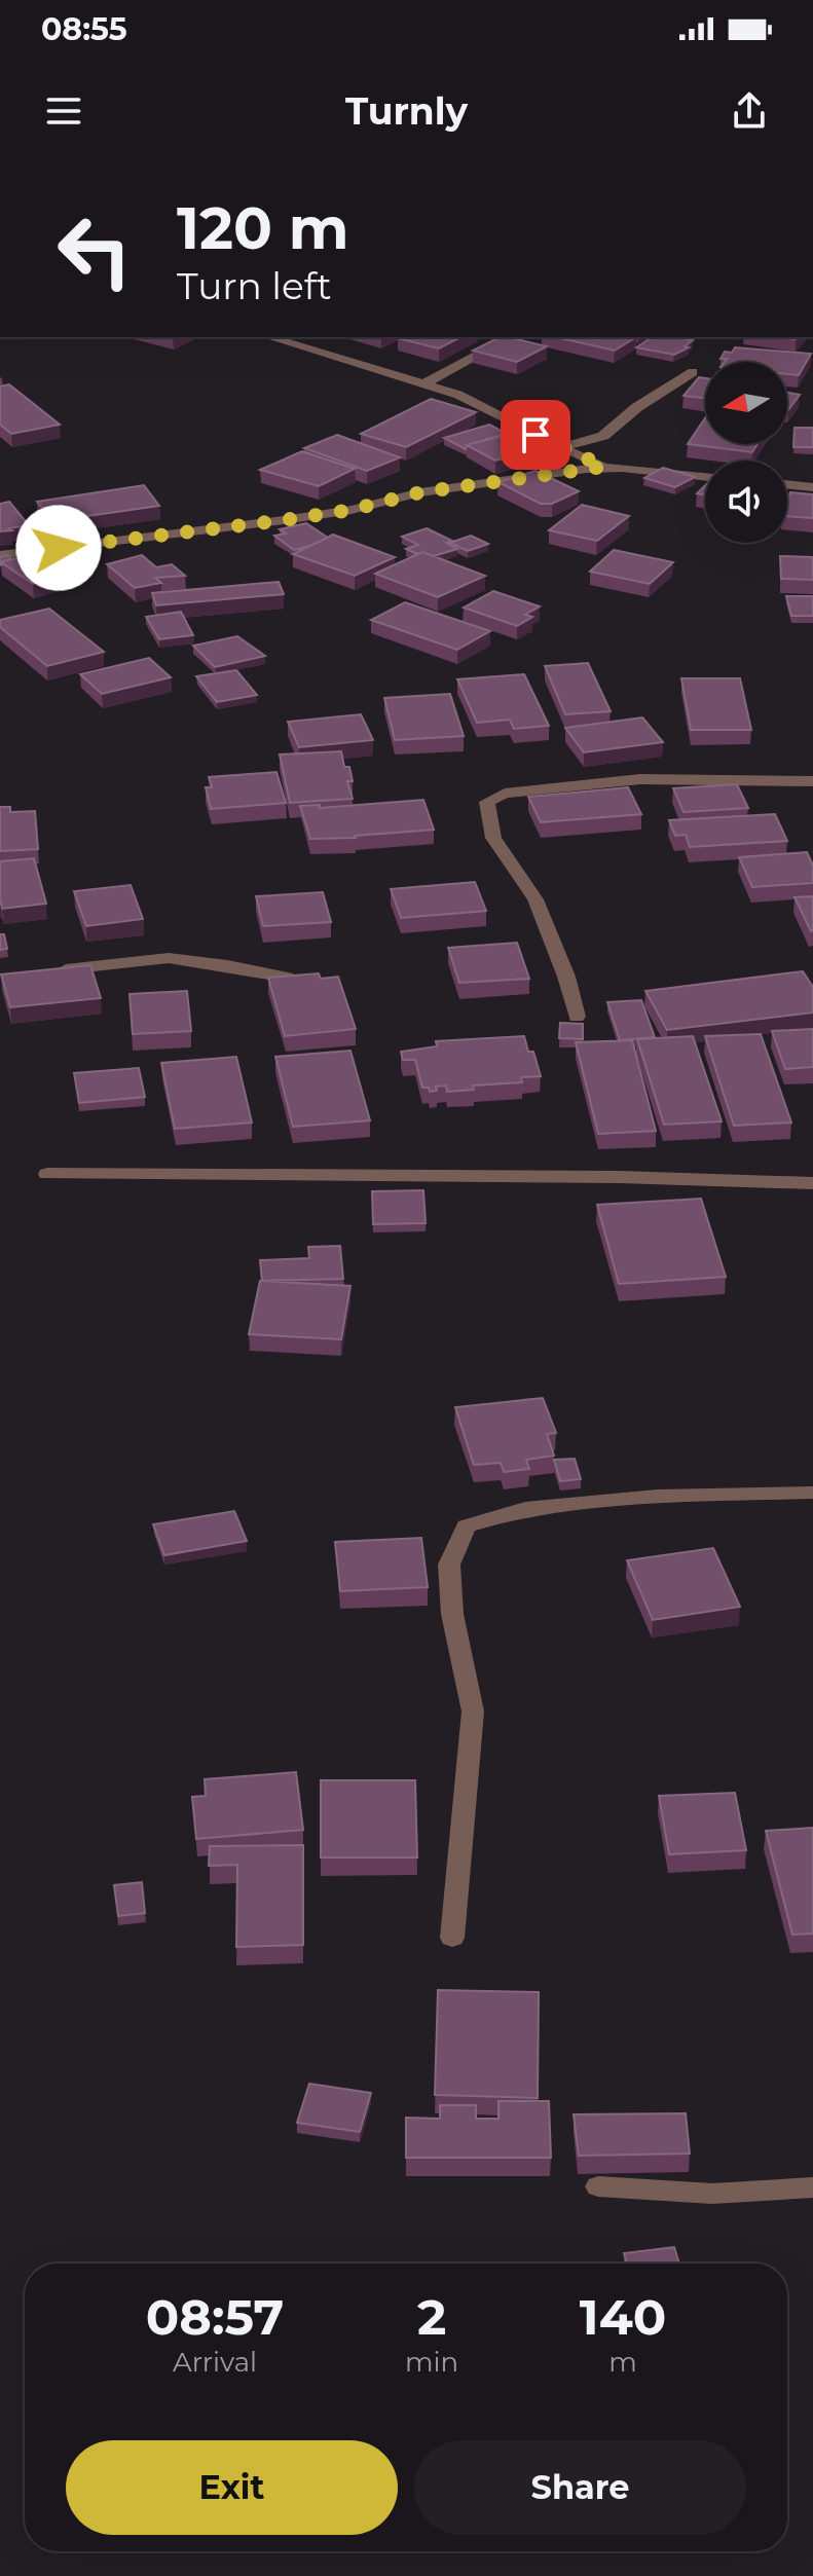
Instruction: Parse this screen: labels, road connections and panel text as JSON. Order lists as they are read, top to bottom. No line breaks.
{"north":"left","page":{"status":"08:55","header":"Turnly","turn":["120 m","Turn left"],"eta":["08:57","Arrival","2","min","140","m"],"buttons":["Exit","Share"]}}
